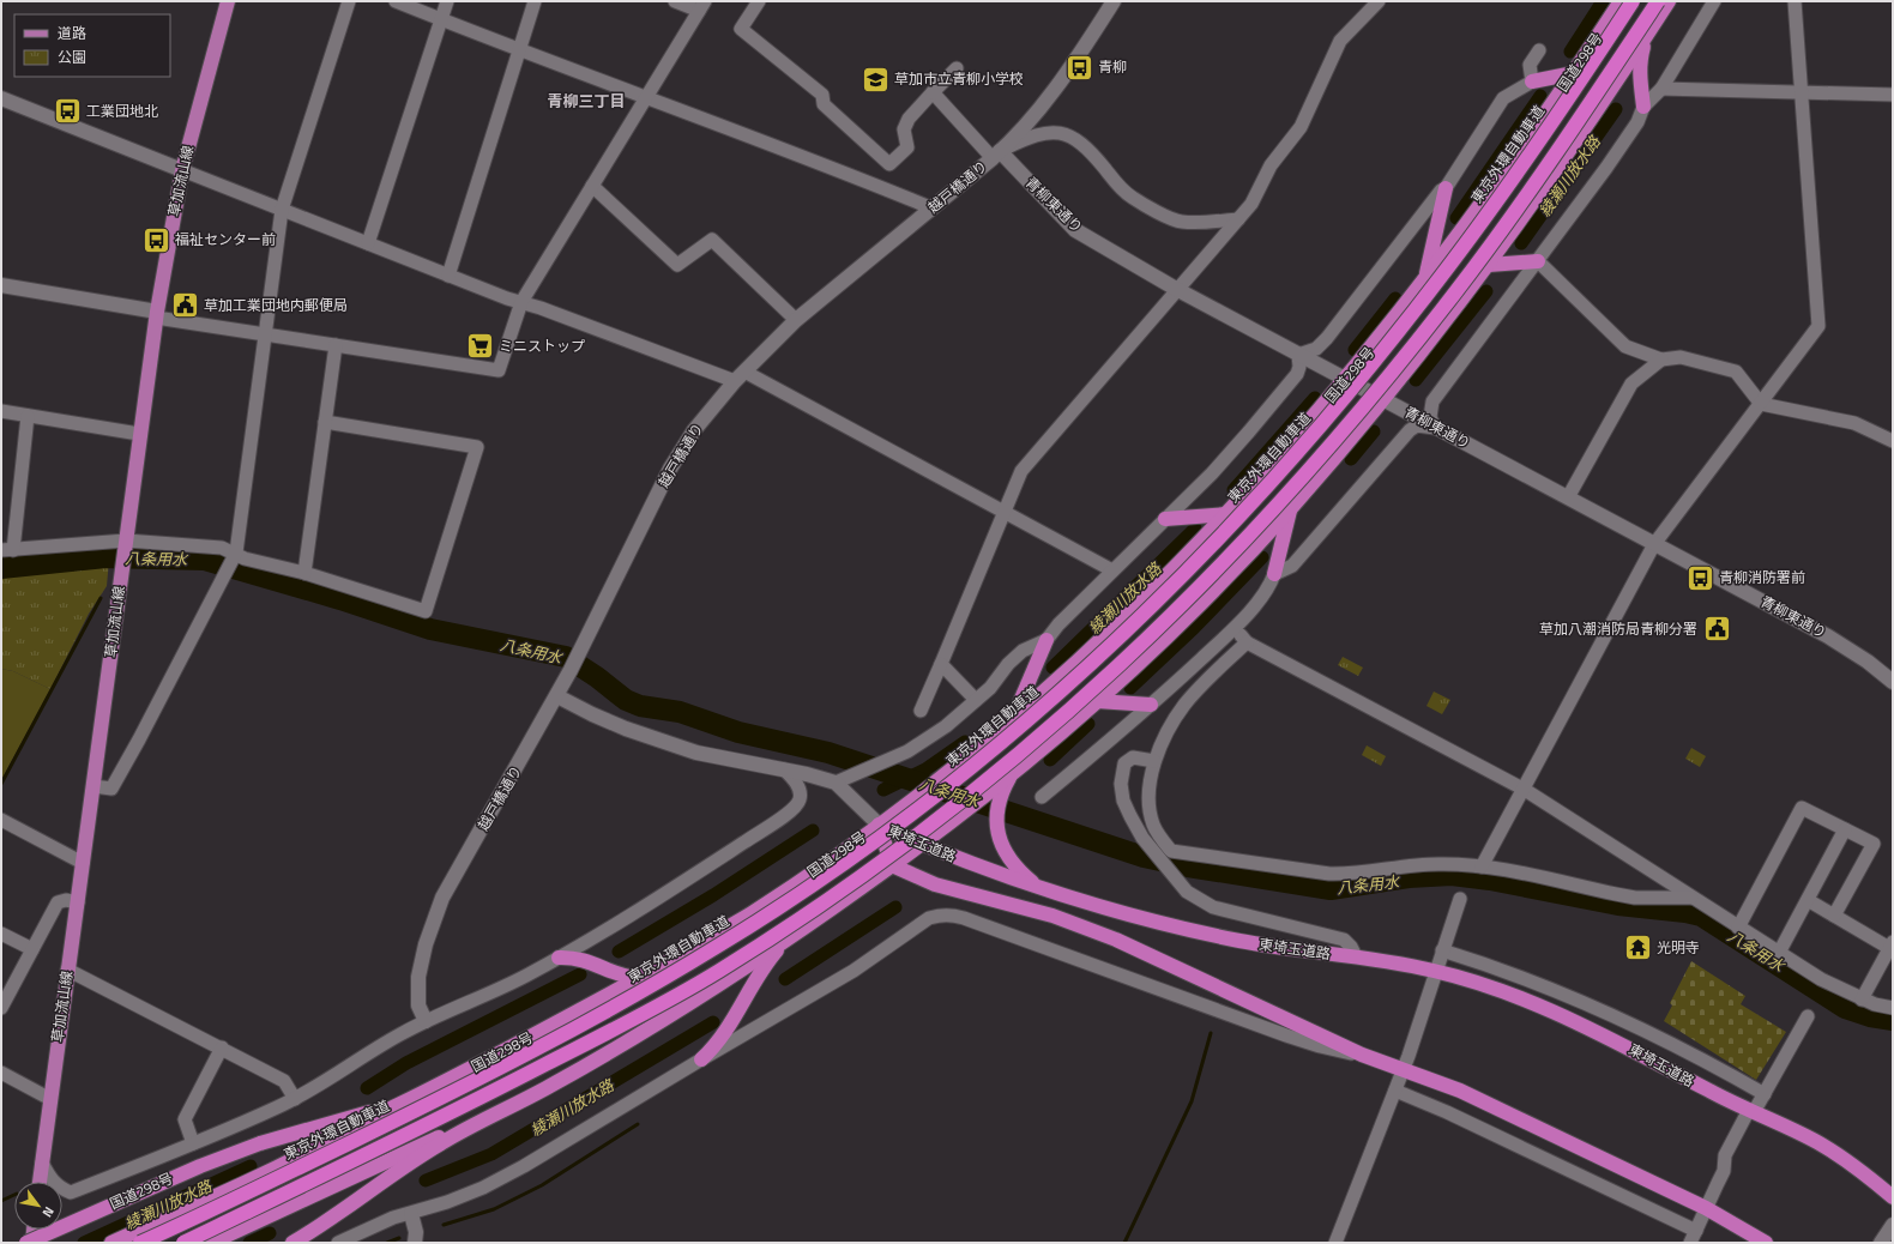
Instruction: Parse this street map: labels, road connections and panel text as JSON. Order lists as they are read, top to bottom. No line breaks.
{"streets":{"highway":["国道298号","東京外環自動車道","東埼玉道路"],"main road":["草加流山線"],"street":["越戸橋通り","青柳東通り"]},"crossings":[["国道298号","青柳東通り"],["国道298号","東埼玉道路"],["越戸橋通り","青柳東通り"]],"districts":["青柳三丁目"],"water":["綾瀬川放水路","八条用水"],"places":{"bus stop":["青柳","工業団地北","福祉センター前","青柳消防署前"],"school or university":["草加市立青柳小学校"],"public building":["草加工業団地内郵便局","草加八潮消防局青柳分署"],"supermarket":["ミニストップ"],"temple":["光明寺"]},"legend":["道路","公園"],"north":"bottom right"}
